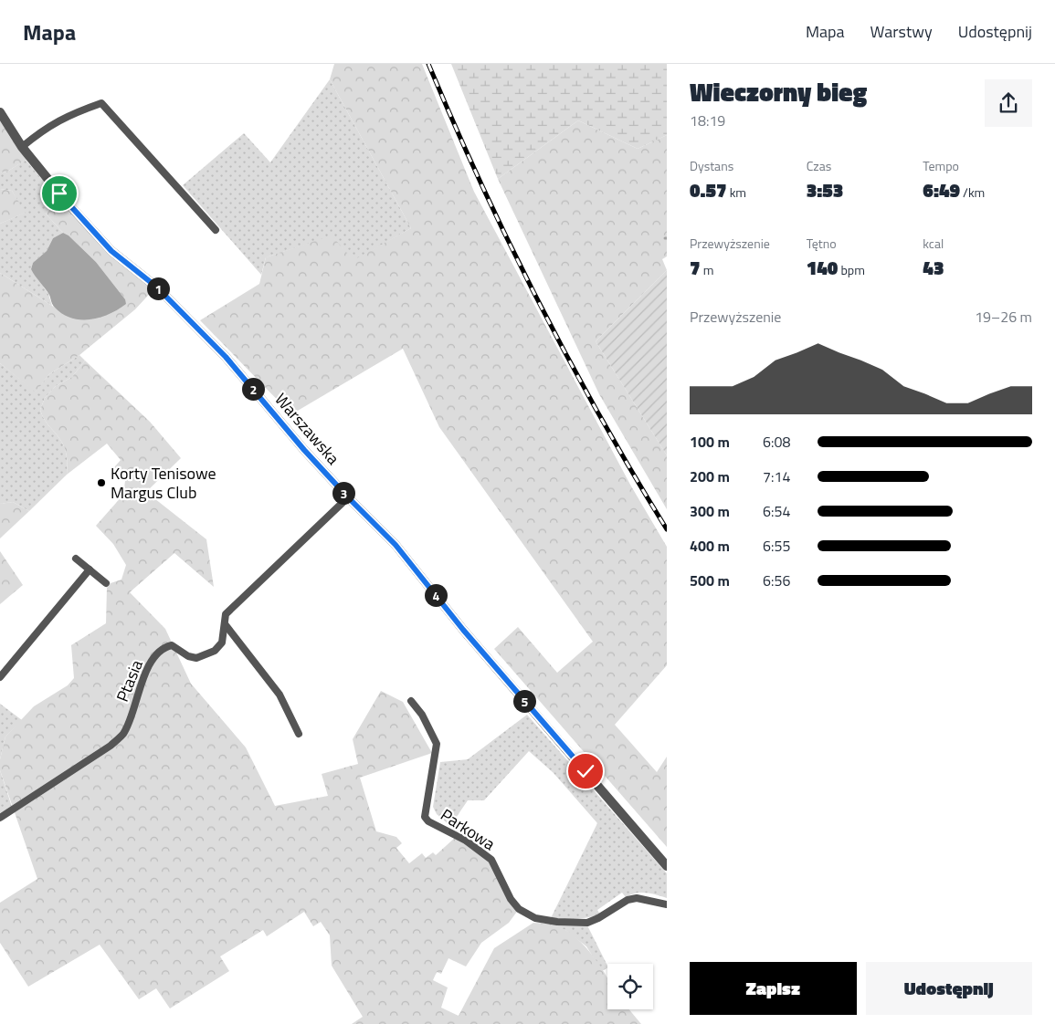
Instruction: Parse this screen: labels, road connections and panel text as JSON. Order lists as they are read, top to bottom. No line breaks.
{"streets":{"street":["Warszawska","Ptasia","Parkowa"]},"crossings":[["Warszawska","Ptasia"]],"places":["Korty Tenisowe Margus Club"],"page":{"header":"Mapa","nav":["Mapa","Warstwy","Udostępnij"],"heading":["Wieczorny bieg","18:19"],"stats":[["Dystans","0.57 km"],["Czas","3:53"],["Tempo","6:49 /km"],["Przewyższenie","7 m"],["Tętno","140 bpm"],["kcal","43"]],"pins":["1","2","3","4","5"],"chart":["Przewyższenie","19–26 m"],"list":[{"name":"100 m","note":"6:08"},{"name":"200 m","note":"7:14"},{"name":"300 m","note":"6:54"},{"name":"400 m","note":"6:55"},{"name":"500 m","note":"6:56"}],"buttons":["Zapisz","Udostępnij"]}}
